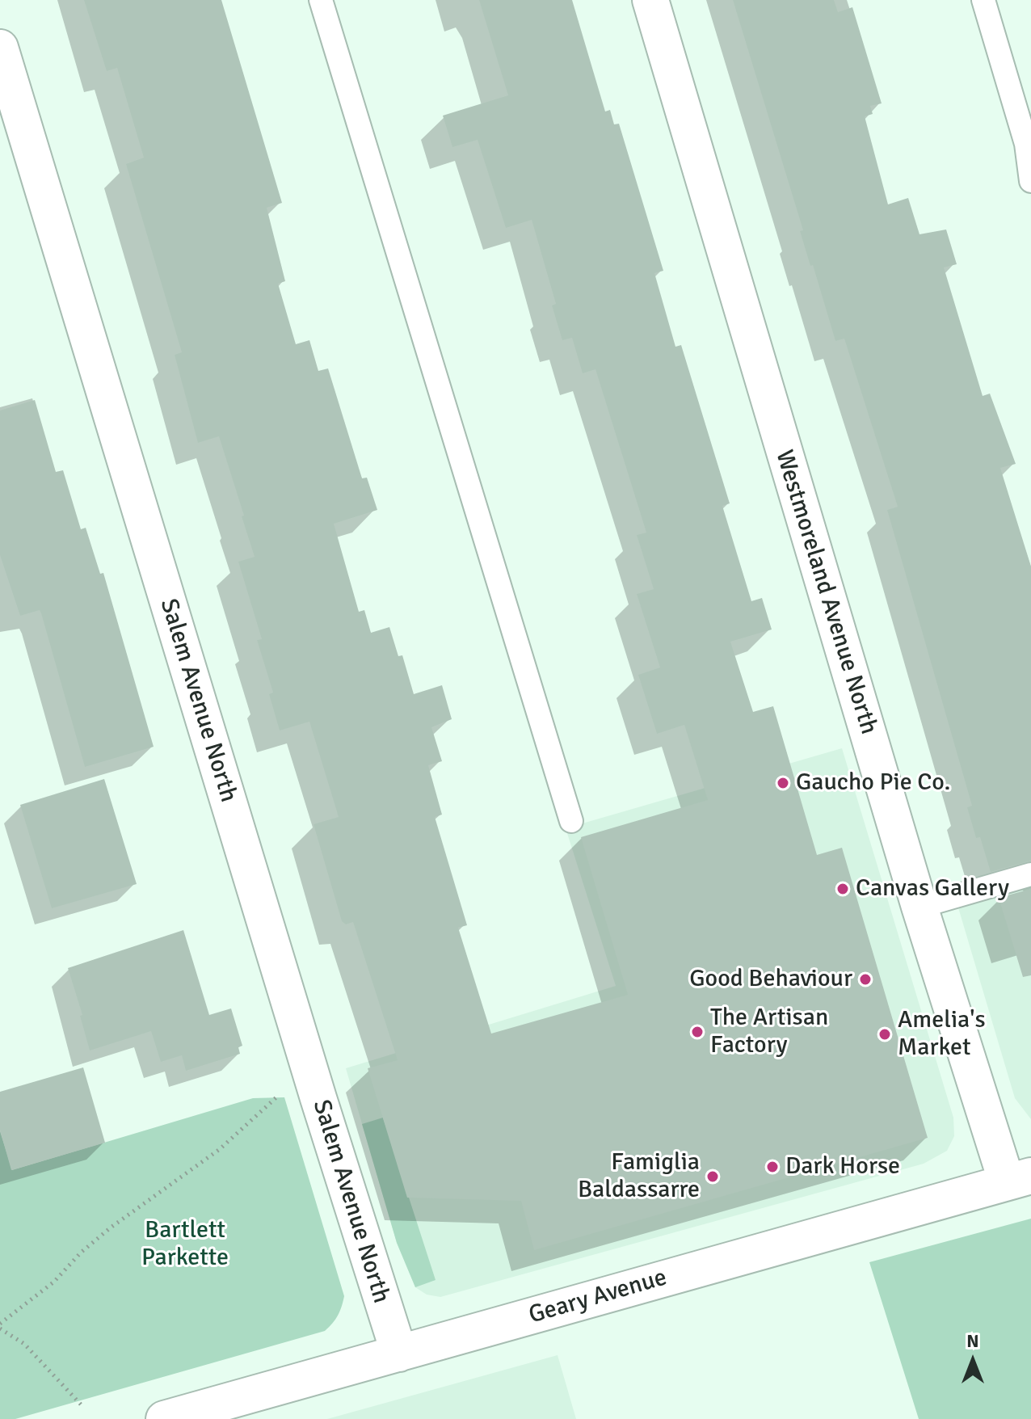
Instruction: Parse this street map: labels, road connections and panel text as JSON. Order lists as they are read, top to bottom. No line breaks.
{"streets":{"street":["Westmoreland Avenue North","Salem Avenue North","Geary Avenue"]},"crossings":[["Westmoreland Avenue North","Geary Avenue"],["Salem Avenue North","Geary Avenue"]],"parks":["Bartlett Parkette"],"places":["Gaucho Pie Co.","Canvas Gallery","Good Behaviour","The Artisan Factory","Amelia's Market","Dark Horse","Famiglia Baldassarre"],"north":"top"}
